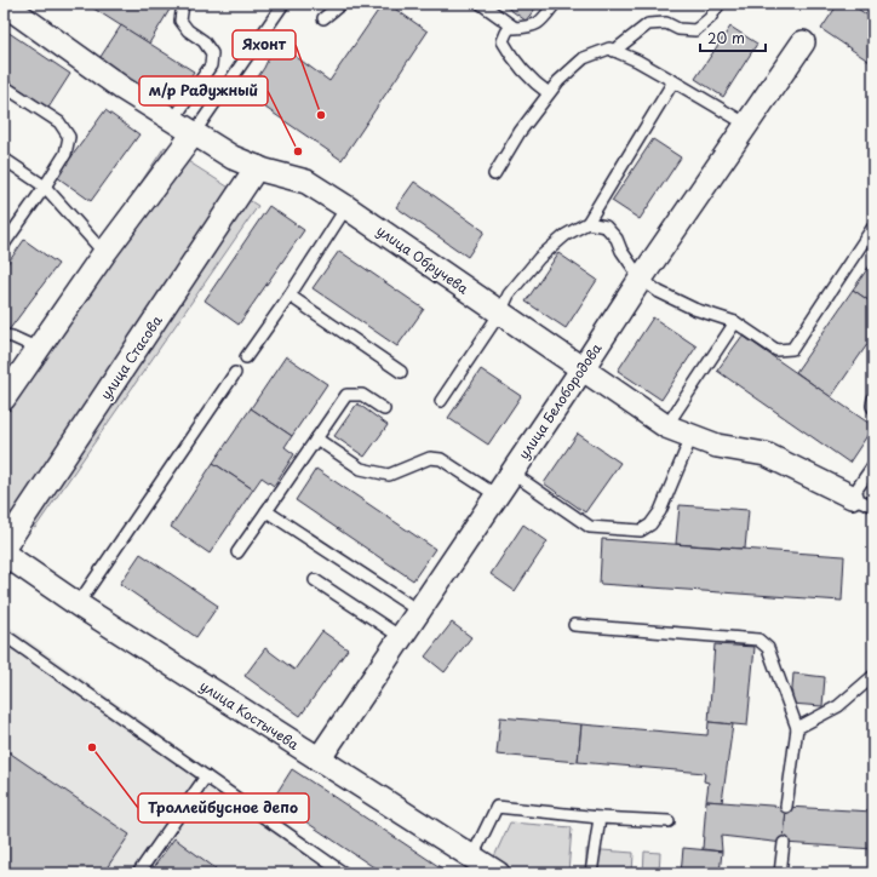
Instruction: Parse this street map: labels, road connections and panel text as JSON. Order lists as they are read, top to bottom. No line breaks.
{"streets":{"street":["улица Обручева","улица Стасова","улица Белобородова","улица Костычева"]},"crossings":[["улица Обручева","улица Стасова"],["улица Обручева","улица Белобородова"],["улица Белобородова","улица Костычева"]],"places":["Яхонт","м/р Радужный","Троллейбусное депо"],"scale_bar":"20 m"}
